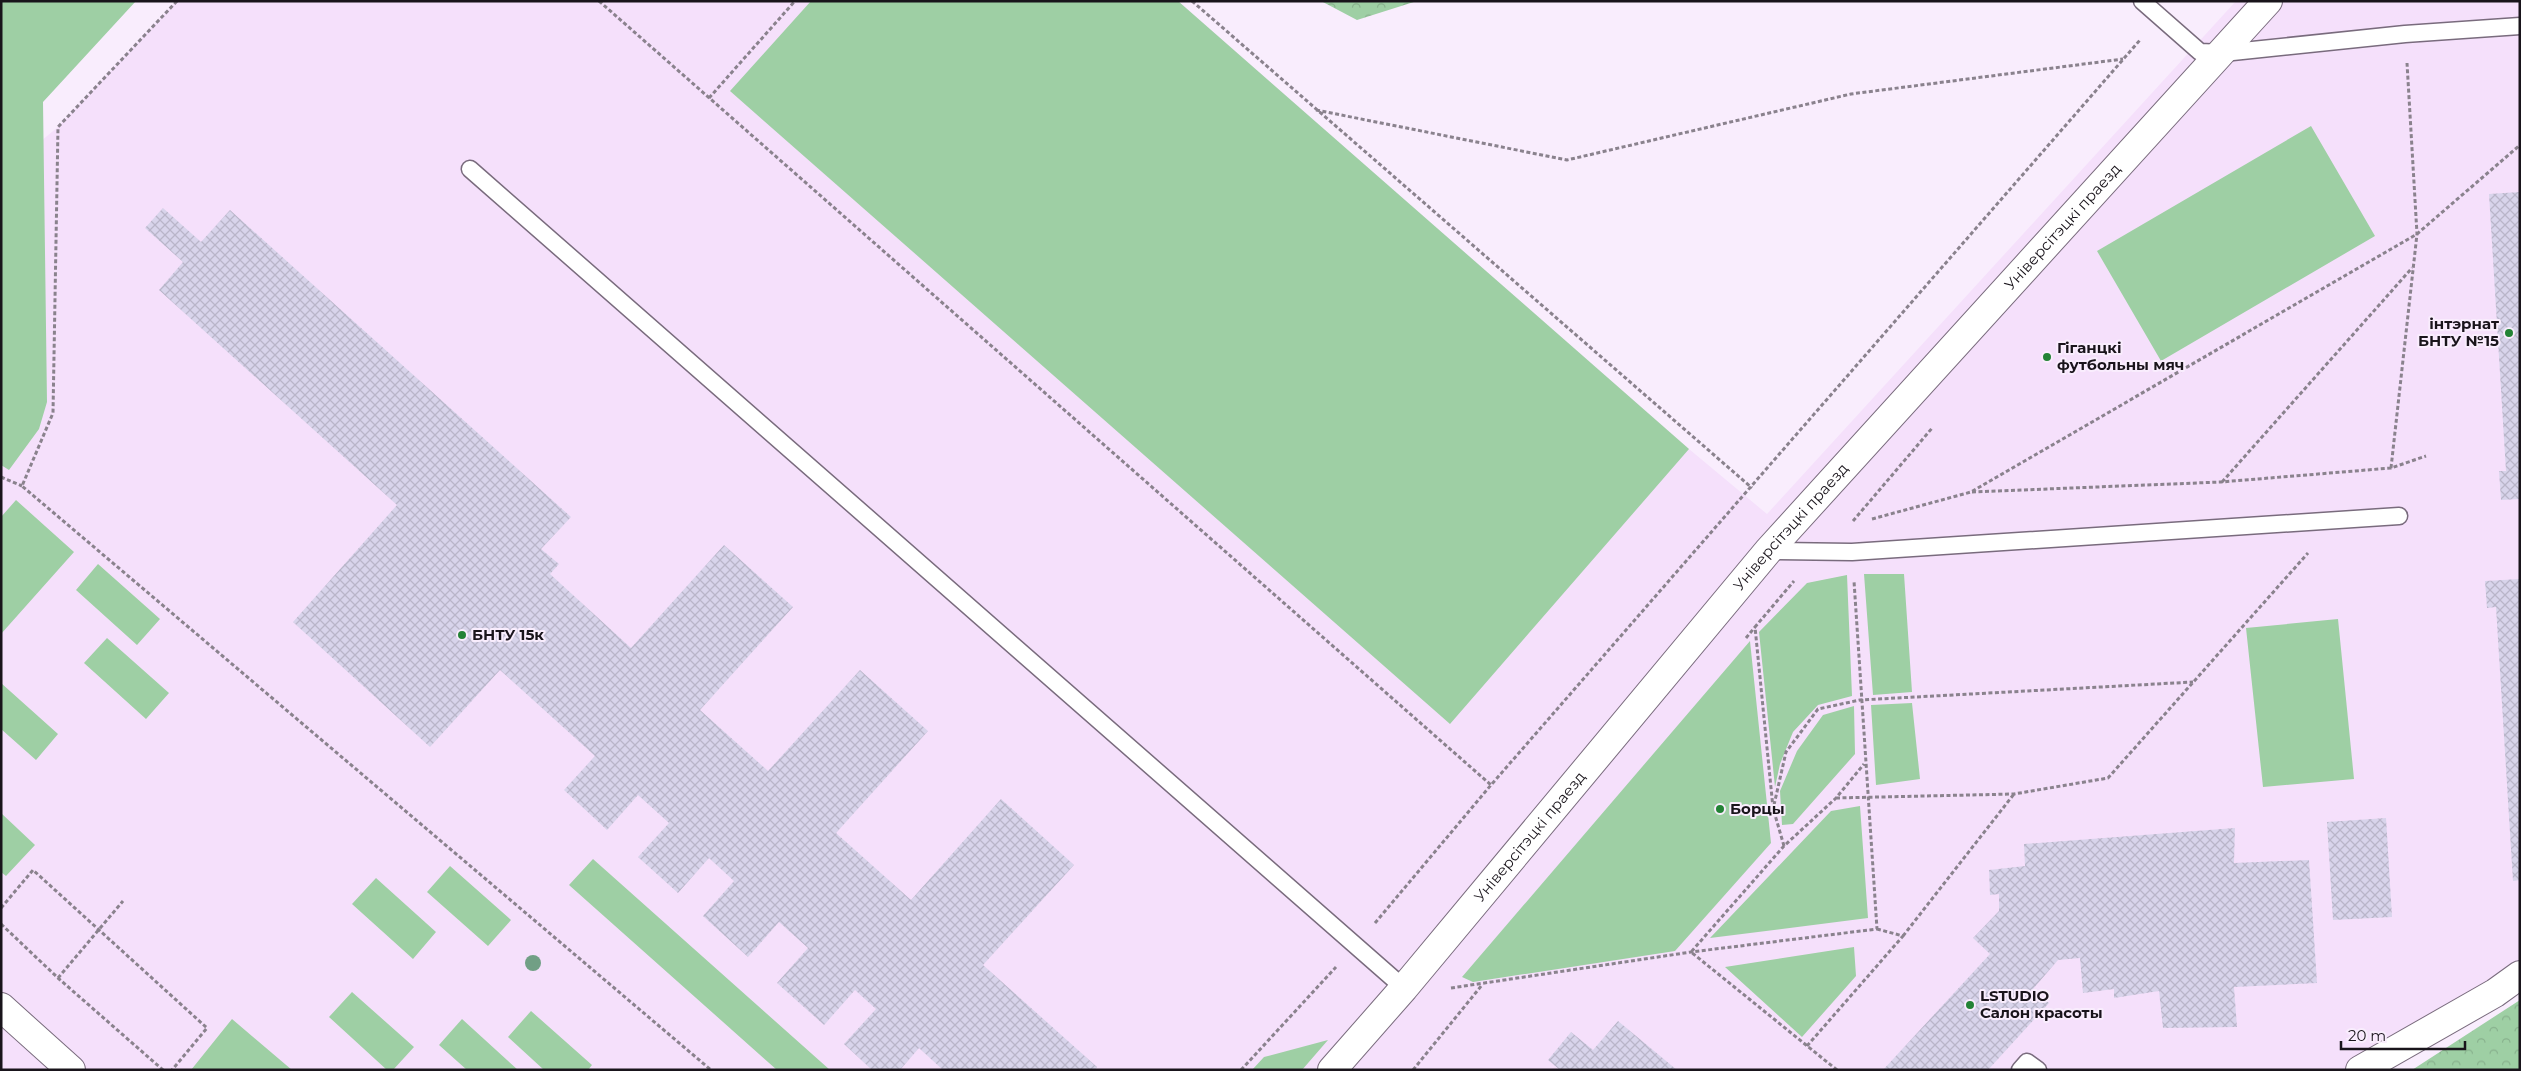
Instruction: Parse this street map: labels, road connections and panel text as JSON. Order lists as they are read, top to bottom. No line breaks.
{"streets":{"street":["Універсітэцкі праезд"]},"places":["інтэрнат БНТУ №15","Гіганцкі футбольны мяч","БНТУ 15к","Борцы","LSTUDIO Салон красоты"],"scale_bar":"20 m"}
